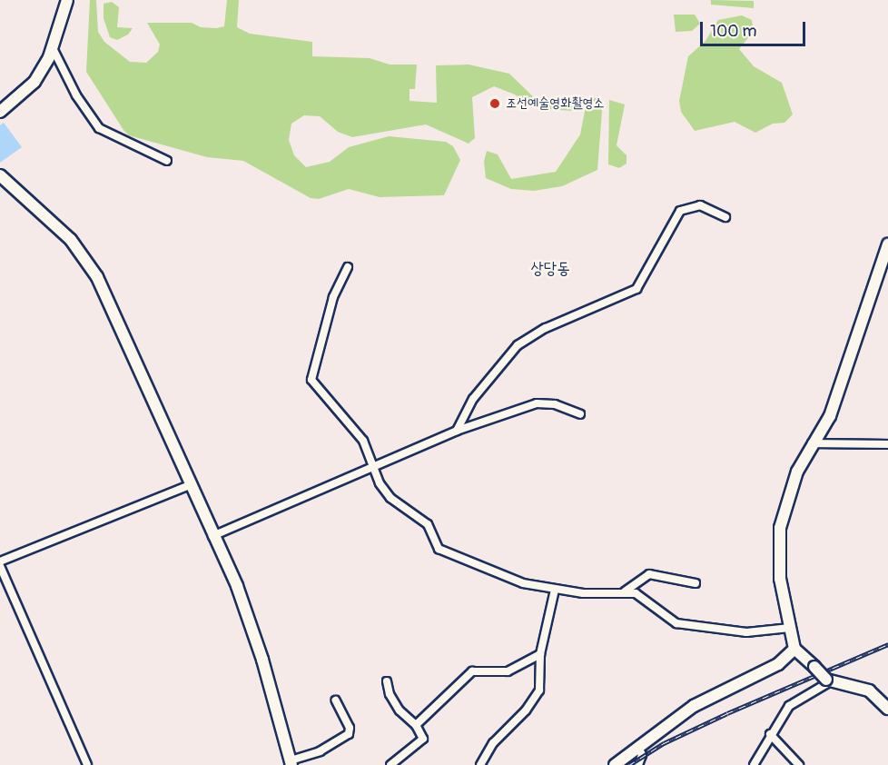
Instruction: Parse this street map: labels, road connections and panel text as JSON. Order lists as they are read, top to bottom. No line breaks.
{"districts":["상당동"],"places":["조선예술영화촬영소"],"scale_bar":"100 m"}
